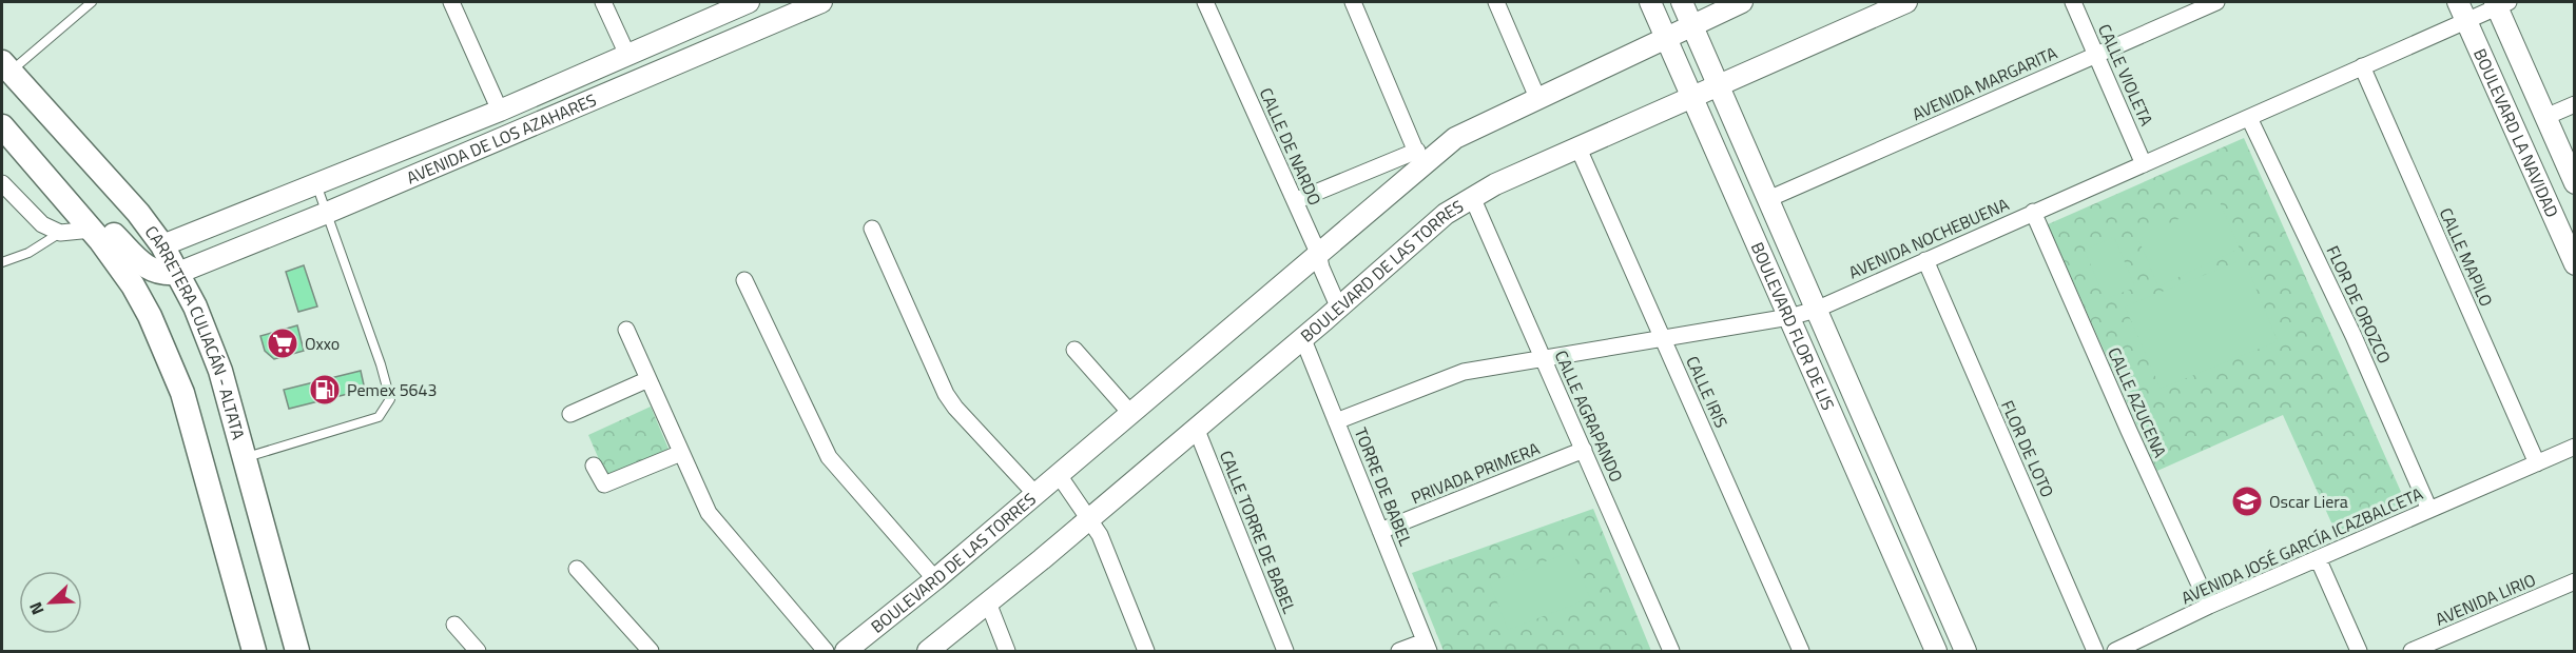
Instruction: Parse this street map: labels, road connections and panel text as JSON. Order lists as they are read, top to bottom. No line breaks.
{"streets":{"main road":["CARRETERA CULIACÁN - ALTATA"],"street":["CALLE VIOLETA","AVENIDA MARGARITA","BOULEVARD LA NAVIDAD","AVENIDA DE LOS AZAHARES","CALLE DE NARDO","AVENIDA NOCHEBUENA","CALLE MAPILO","BOULEVARD DE LAS TORRES","FLOR DE OROZCO","BOULEVARD FLOR DE LIS","CALLE IRIS","CALLE AZUCENA","CALLE AGRAPANDO","FLOR DE LOTO","PRIVADA PRIMERA","TORRE DE BABEL","CALLE TORRE DE BABEL","AVENIDA JOSÉ GARCÍA ICAZBALCETA","AVENIDA LIRIO"]},"crossings":[["CALLE VIOLETA","AVENIDA MARGARITA"],["CALLE VIOLETA","AVENIDA NOCHEBUENA"],["AVENIDA MARGARITA","BOULEVARD FLOR DE LIS"],["BOULEVARD LA NAVIDAD","AVENIDA NOCHEBUENA"],["AVENIDA DE LOS AZAHARES","CARRETERA CULIACÁN - ALTATA"],["CALLE DE NARDO","BOULEVARD DE LAS TORRES"],["AVENIDA NOCHEBUENA","CALLE MAPILO"],["AVENIDA NOCHEBUENA","FLOR DE OROZCO"],["AVENIDA NOCHEBUENA","BOULEVARD FLOR DE LIS"],["AVENIDA NOCHEBUENA","CALLE IRIS"],["AVENIDA NOCHEBUENA","CALLE AZUCENA"],["AVENIDA NOCHEBUENA","CALLE AGRAPANDO"],["AVENIDA NOCHEBUENA","FLOR DE LOTO"],["AVENIDA NOCHEBUENA","TORRE DE BABEL"],["CALLE MAPILO","AVENIDA JOSÉ GARCÍA ICAZBALCETA"],["BOULEVARD DE LAS TORRES","BOULEVARD FLOR DE LIS"],["BOULEVARD DE LAS TORRES","CALLE IRIS"],["BOULEVARD DE LAS TORRES","CALLE AGRAPANDO"],["BOULEVARD DE LAS TORRES","TORRE DE BABEL"],["BOULEVARD DE LAS TORRES","CALLE TORRE DE BABEL"],["FLOR DE OROZCO","AVENIDA JOSÉ GARCÍA ICAZBALCETA"],["CALLE AZUCENA","AVENIDA JOSÉ GARCÍA ICAZBALCETA"],["CALLE AGRAPANDO","PRIVADA PRIMERA"],["PRIVADA PRIMERA","TORRE DE BABEL"]],"places":{"supermarket":["Oxxo"],"fuel station":["Pemex 5643"],"school or university":["Oscar Liera"]},"north":"bottom left"}
